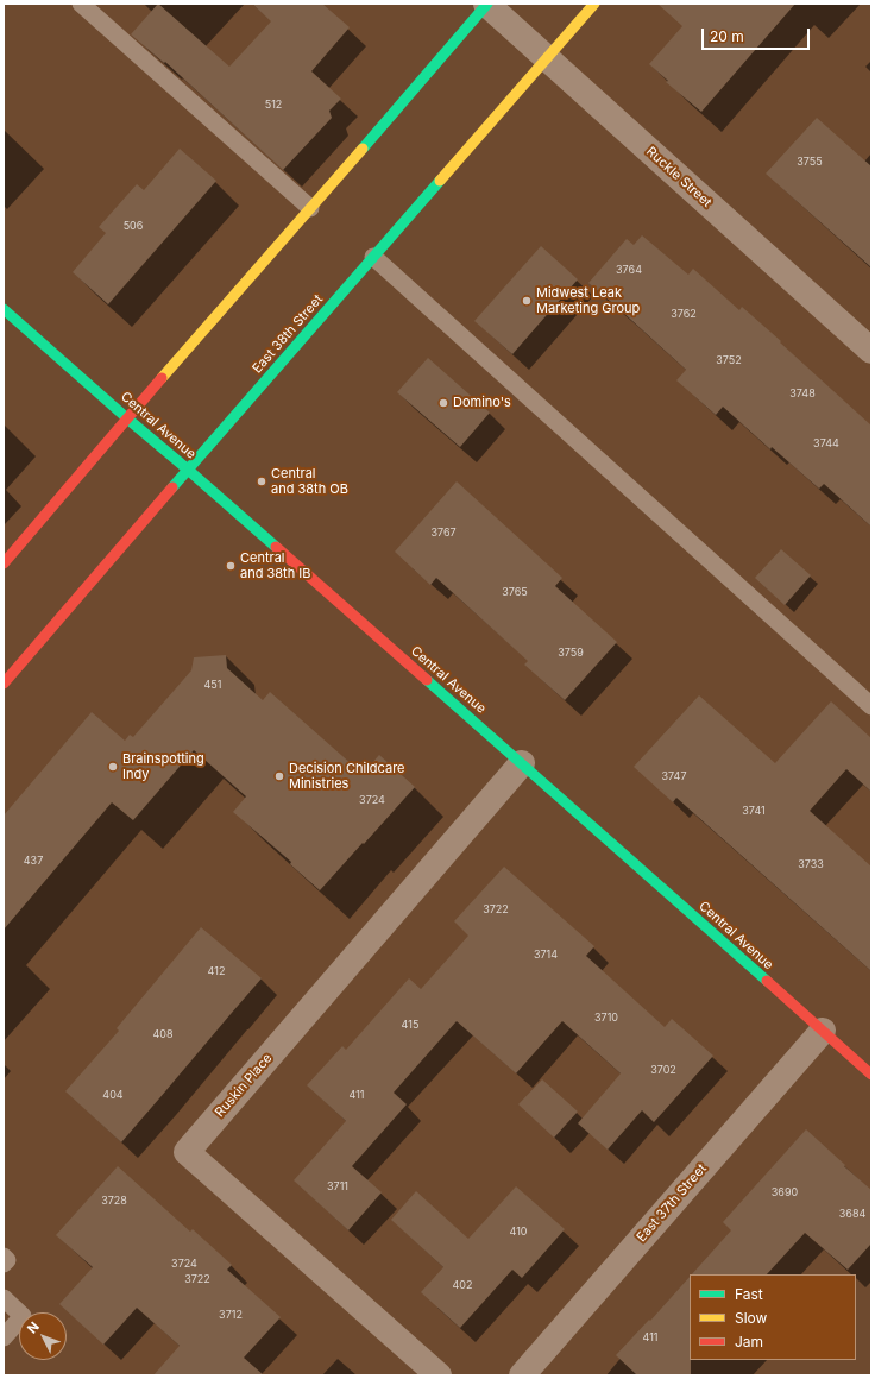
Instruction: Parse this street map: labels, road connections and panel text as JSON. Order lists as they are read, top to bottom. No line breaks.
{"streets":{"main road":["East 38th Street","Central Avenue"],"street":["Ruckle Street","Ruskin Place","East 37th Street"]},"crossings":[["Ruckle Street","East 38th Street"],["East 38th Street","Central Avenue"],["Central Avenue","Ruskin Place"],["Central Avenue","East 37th Street"]],"places":["Midwest Leak Marketing Group","Domino's","Central and 38th OB","Central and 38th IB","Brainspotting Indy","Decision Childcare Ministries"],"house_numbers":["512","3755","506","3764","3762","3752","3748","3744","3767","3765","3759","451","3747","3724","3741","437","3733","3722","3714","412","3710","415","408","3702","404","411","3711","3690","3728","3684","410","3724","3722","402","3712","411"],"legend":["Fast","Slow","Jam"],"scale_bar":"20 m","north":"top left"}
